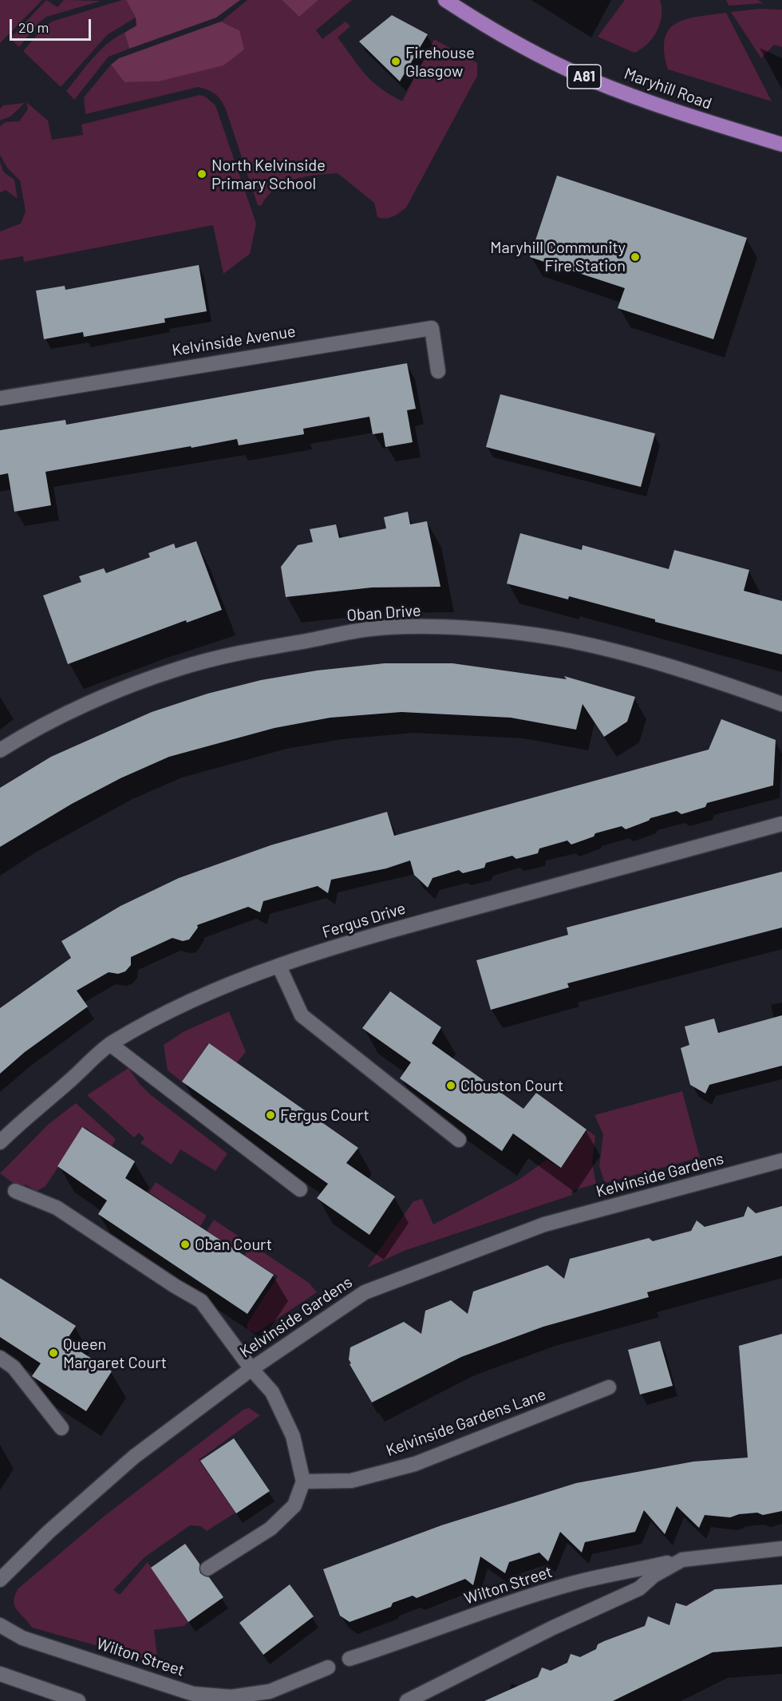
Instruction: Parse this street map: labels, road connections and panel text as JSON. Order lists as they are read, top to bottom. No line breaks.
{"streets":{"main road":["A81","Maryhill Road"],"street":["Kelvinside Avenue","Oban Drive","Fergus Drive","Kelvinside Gardens","Kelvinside Gardens Lane","Wilton Street"]},"places":["Firehouse Glasgow","North Kelvinside Primary School","Maryhill Community Fire Station","Clouston Court","Fergus Court","Oban Court","Queen Margaret Court"],"scale_bar":"20 m"}
